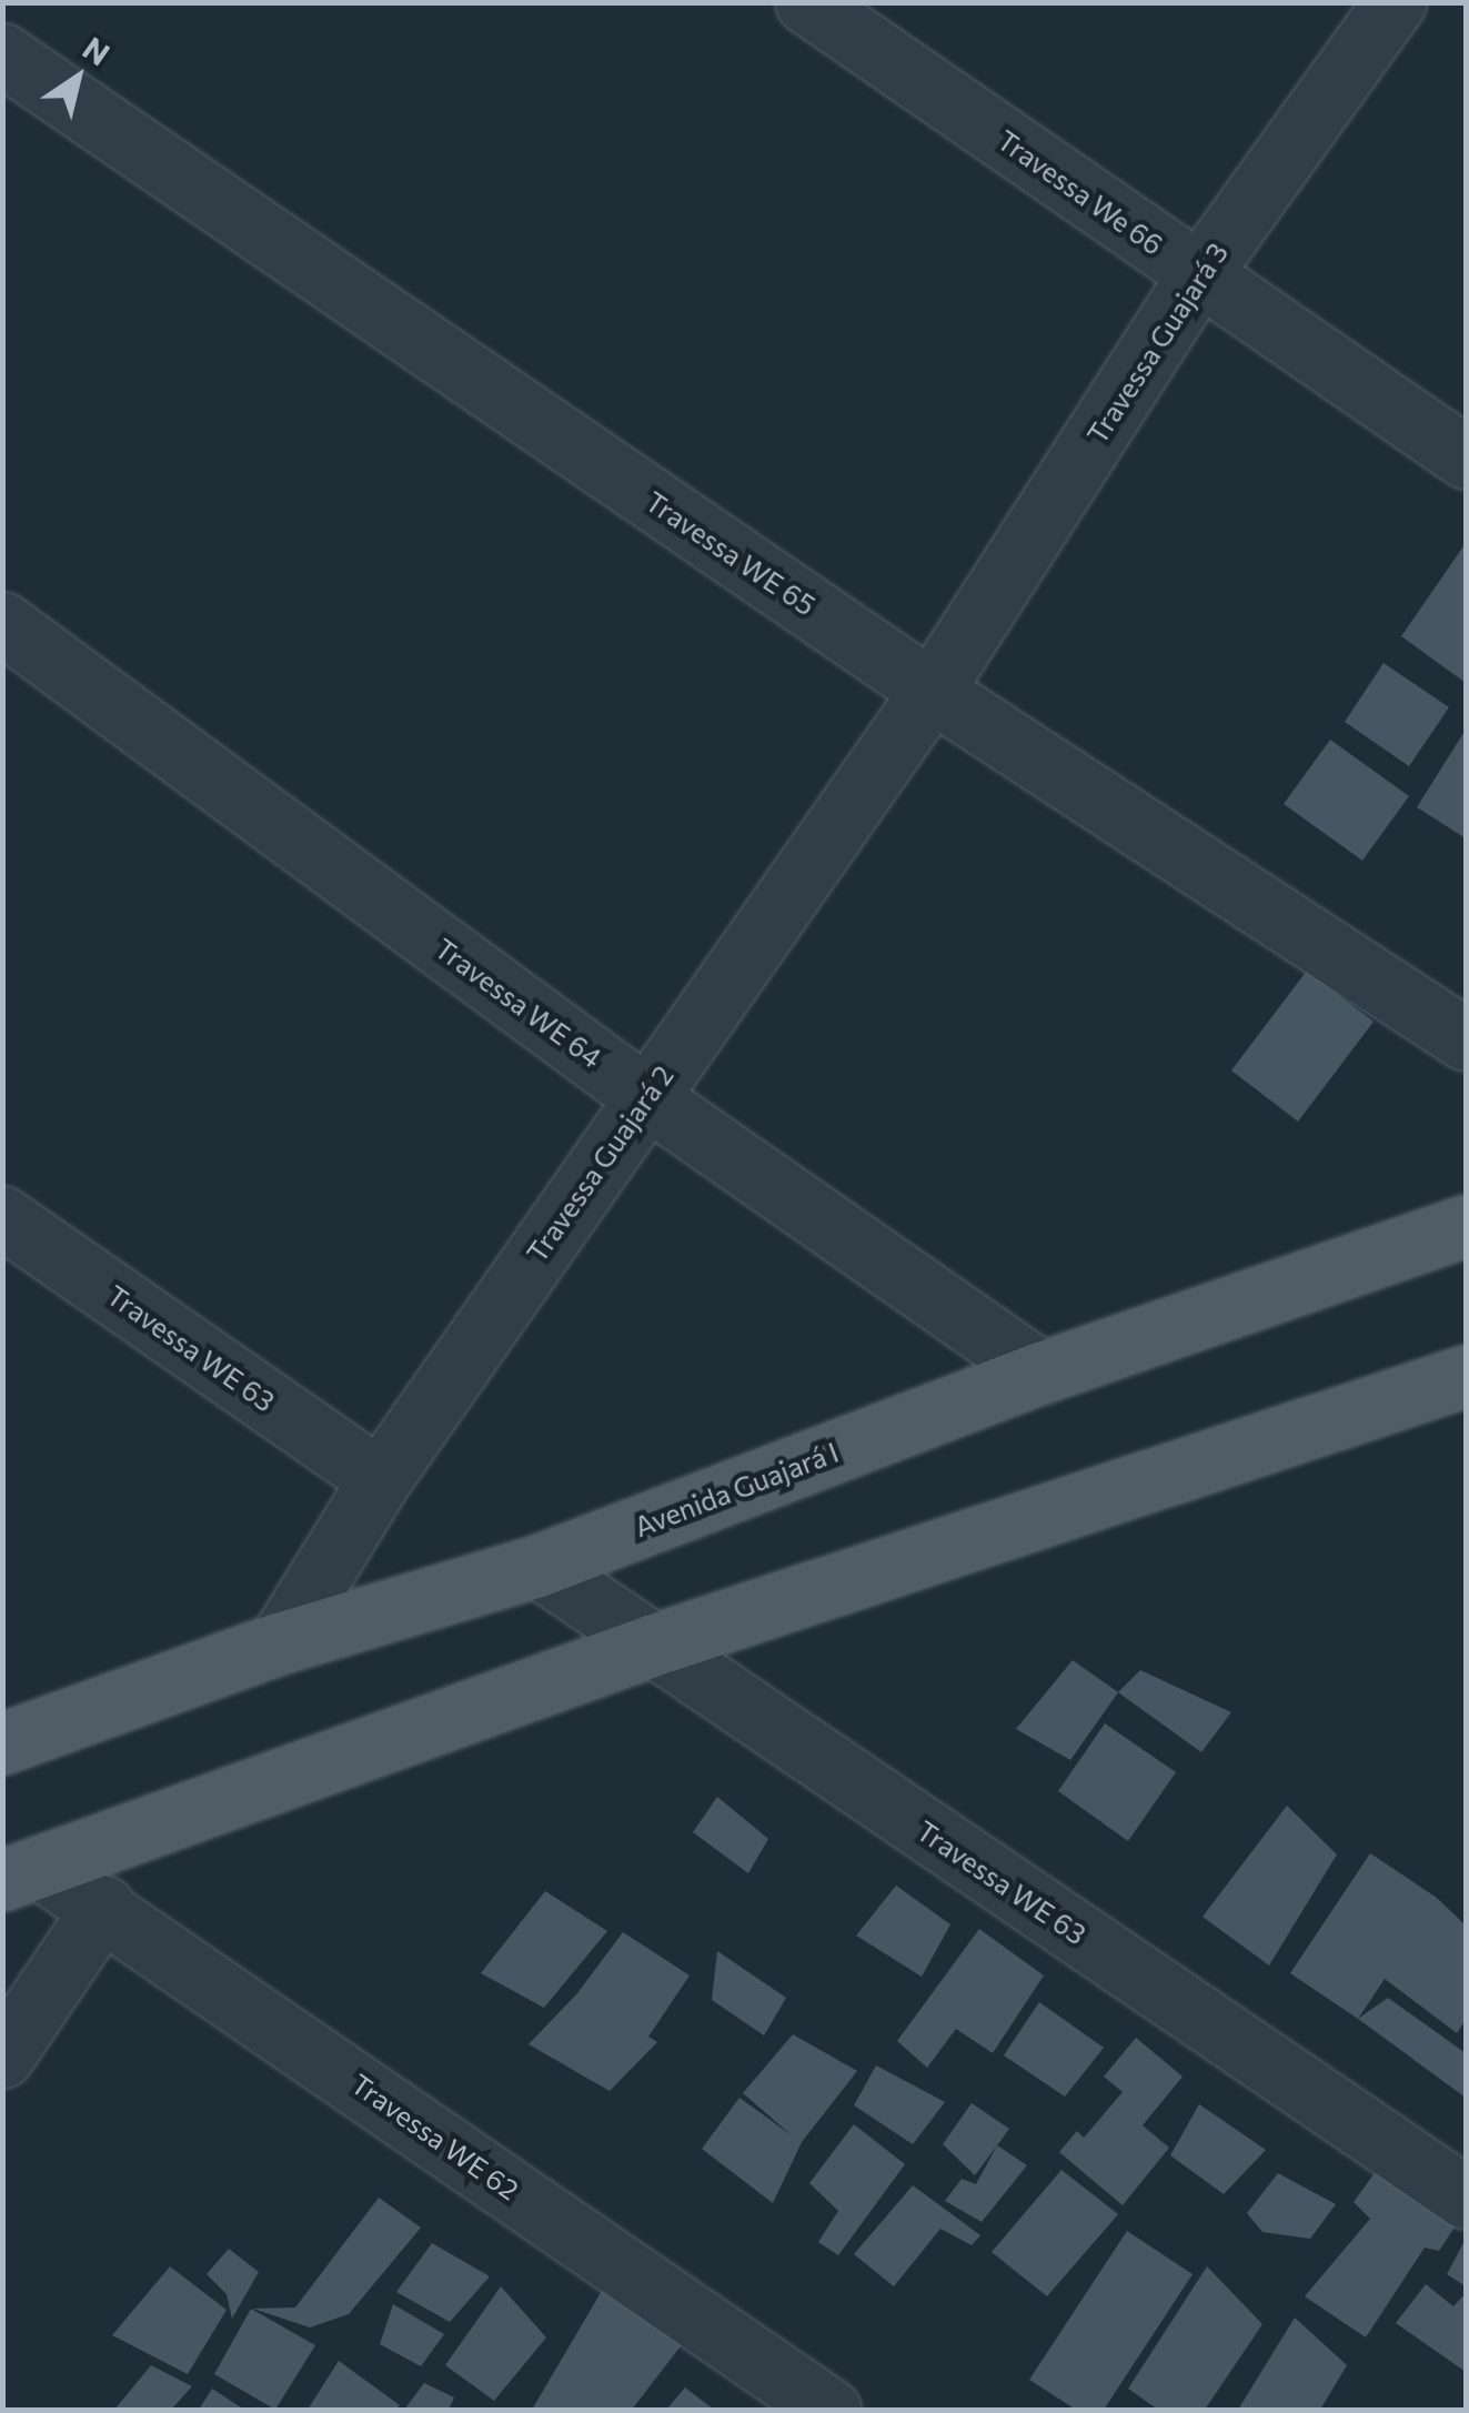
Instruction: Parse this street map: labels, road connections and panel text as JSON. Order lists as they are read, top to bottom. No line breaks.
{"streets":{"main road":["Avenida Guajará I"],"street":["Travessa We 66","Travessa Guajará 3","Travessa WE 65","Travessa WE 64","Travessa Guajará 2","Travessa WE 63","Travessa WE 62"]},"crossings":[["Travessa We 66","Travessa Guajará 3"],["Travessa Guajará 3","Travessa WE 65"],["Travessa Guajará 3","Travessa Guajará 2"],["Travessa WE 65","Travessa Guajará 2"],["Travessa WE 64","Travessa Guajará 2"],["Travessa WE 64","Avenida Guajará I"],["Travessa Guajará 2","Travessa WE 63"],["Travessa Guajará 2","Avenida Guajará I"],["Travessa WE 63","Avenida Guajará I"]],"north":"top right"}
